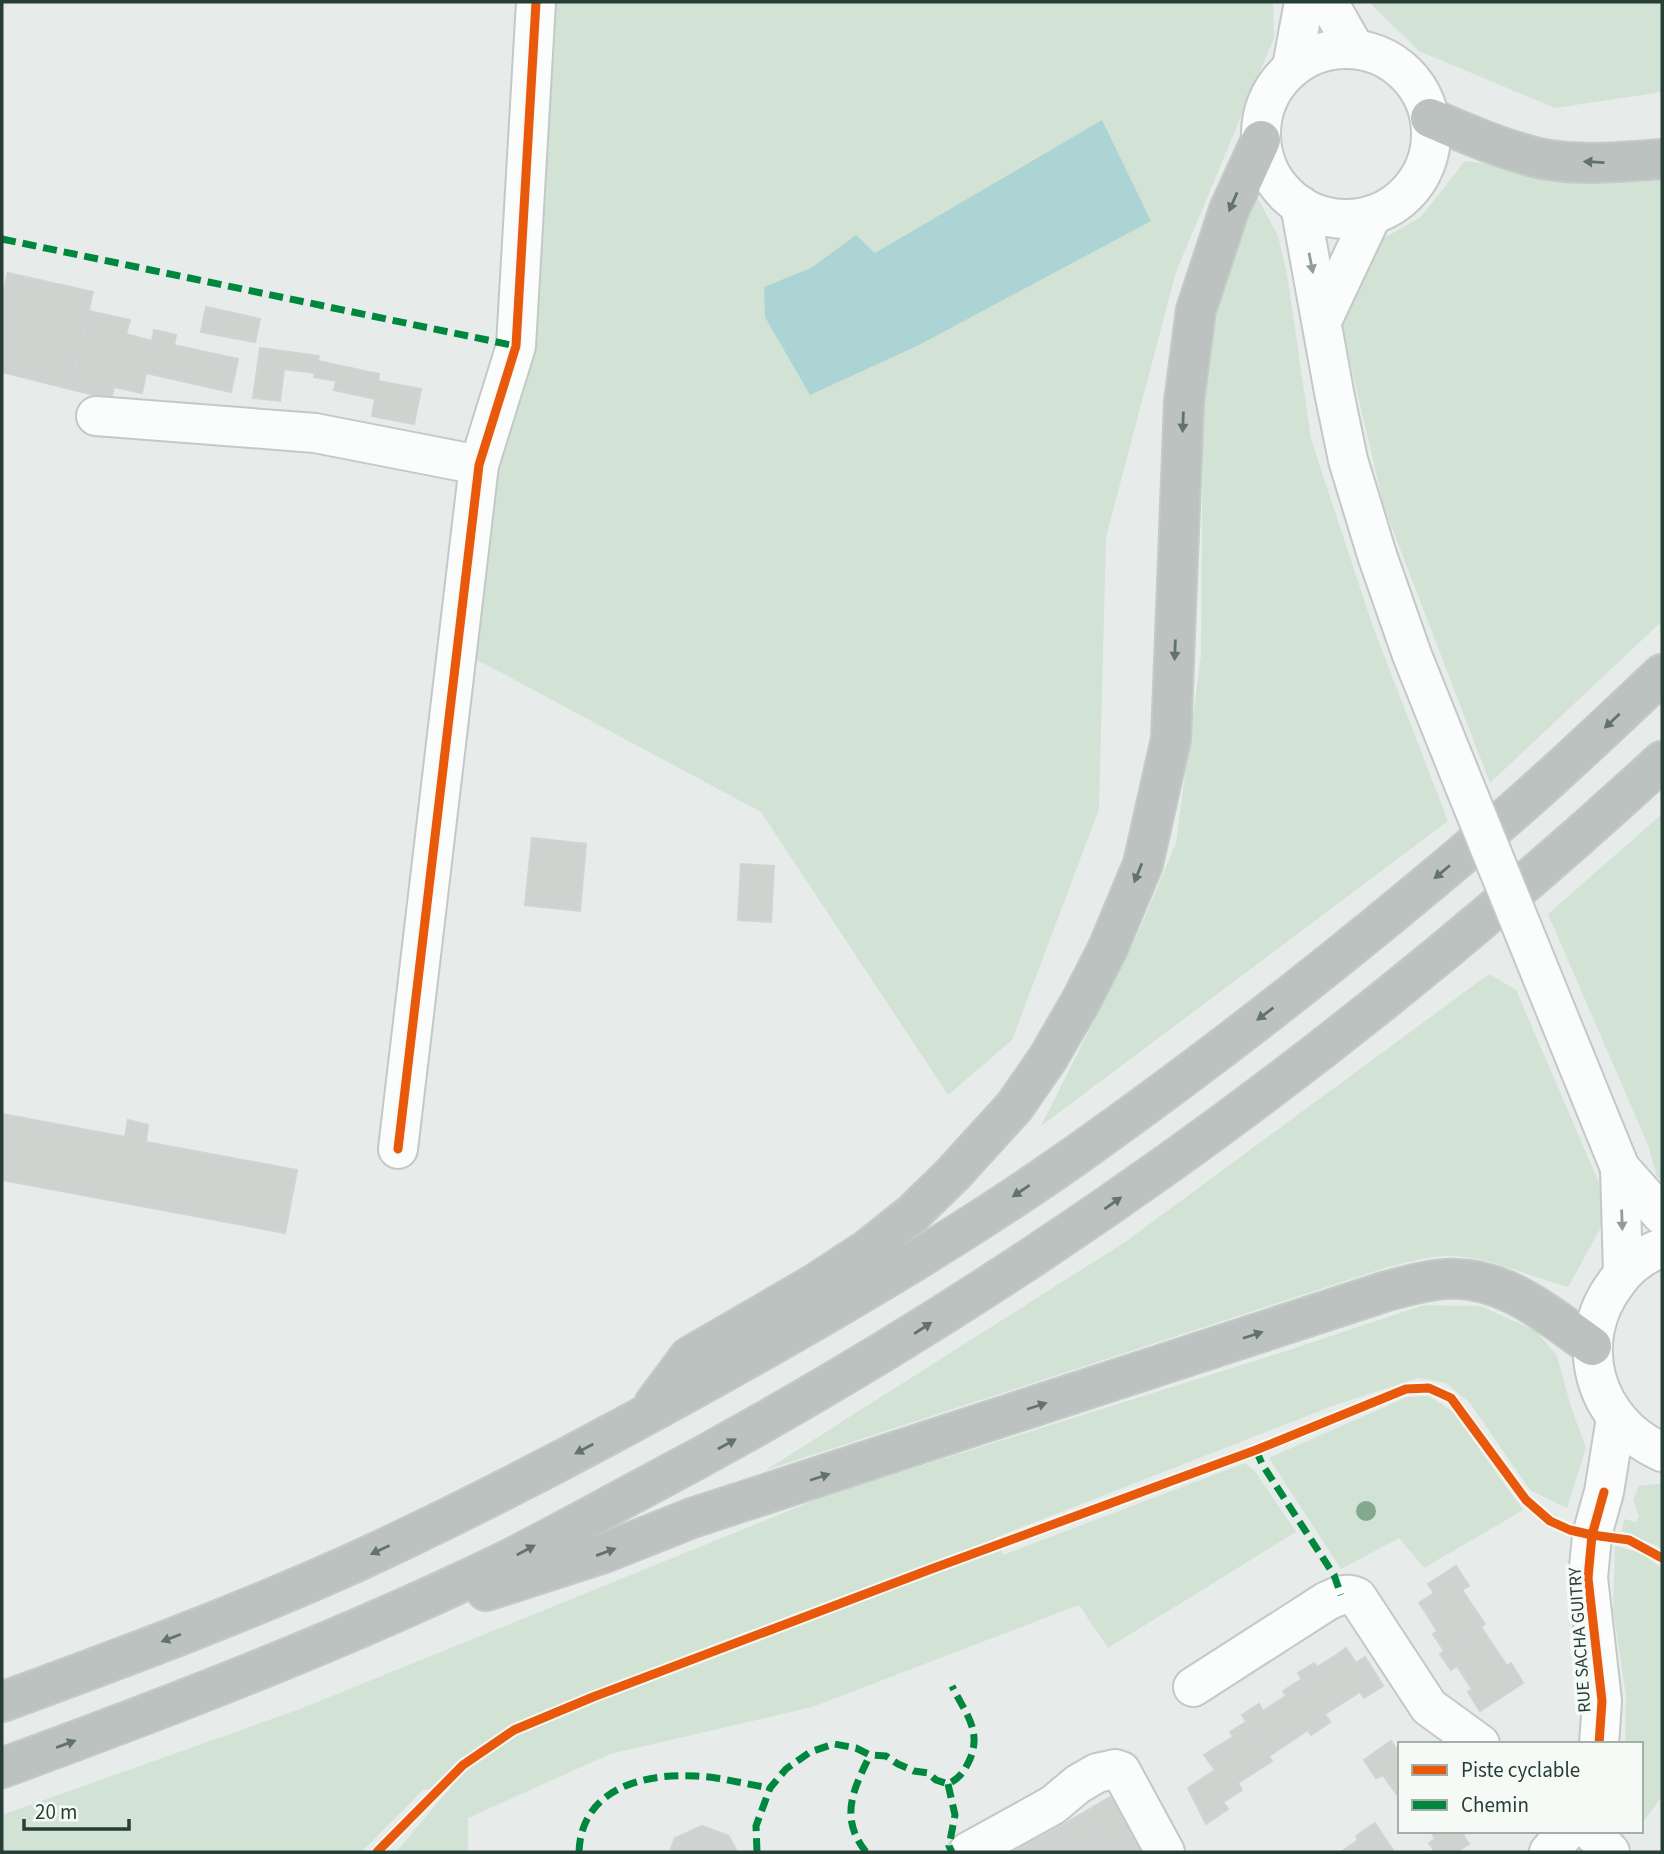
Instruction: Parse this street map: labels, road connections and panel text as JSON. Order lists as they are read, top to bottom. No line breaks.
{"streets":{"street":["RUE SACHA GUITRY"]},"legend":["Piste cyclable","Chemin"],"scale_bar":"20 m"}
